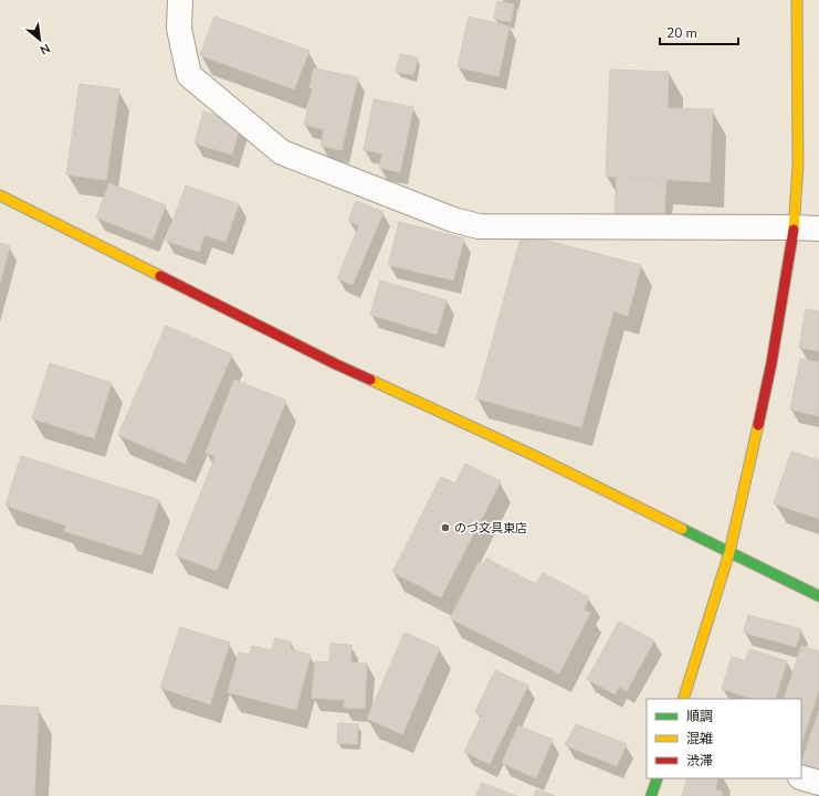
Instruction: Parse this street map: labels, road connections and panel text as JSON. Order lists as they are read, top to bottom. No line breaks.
{"places":["のづ文具東店"],"legend":["順調","混雑","渋滞"],"scale_bar":"20 m","north":"bottom right"}
